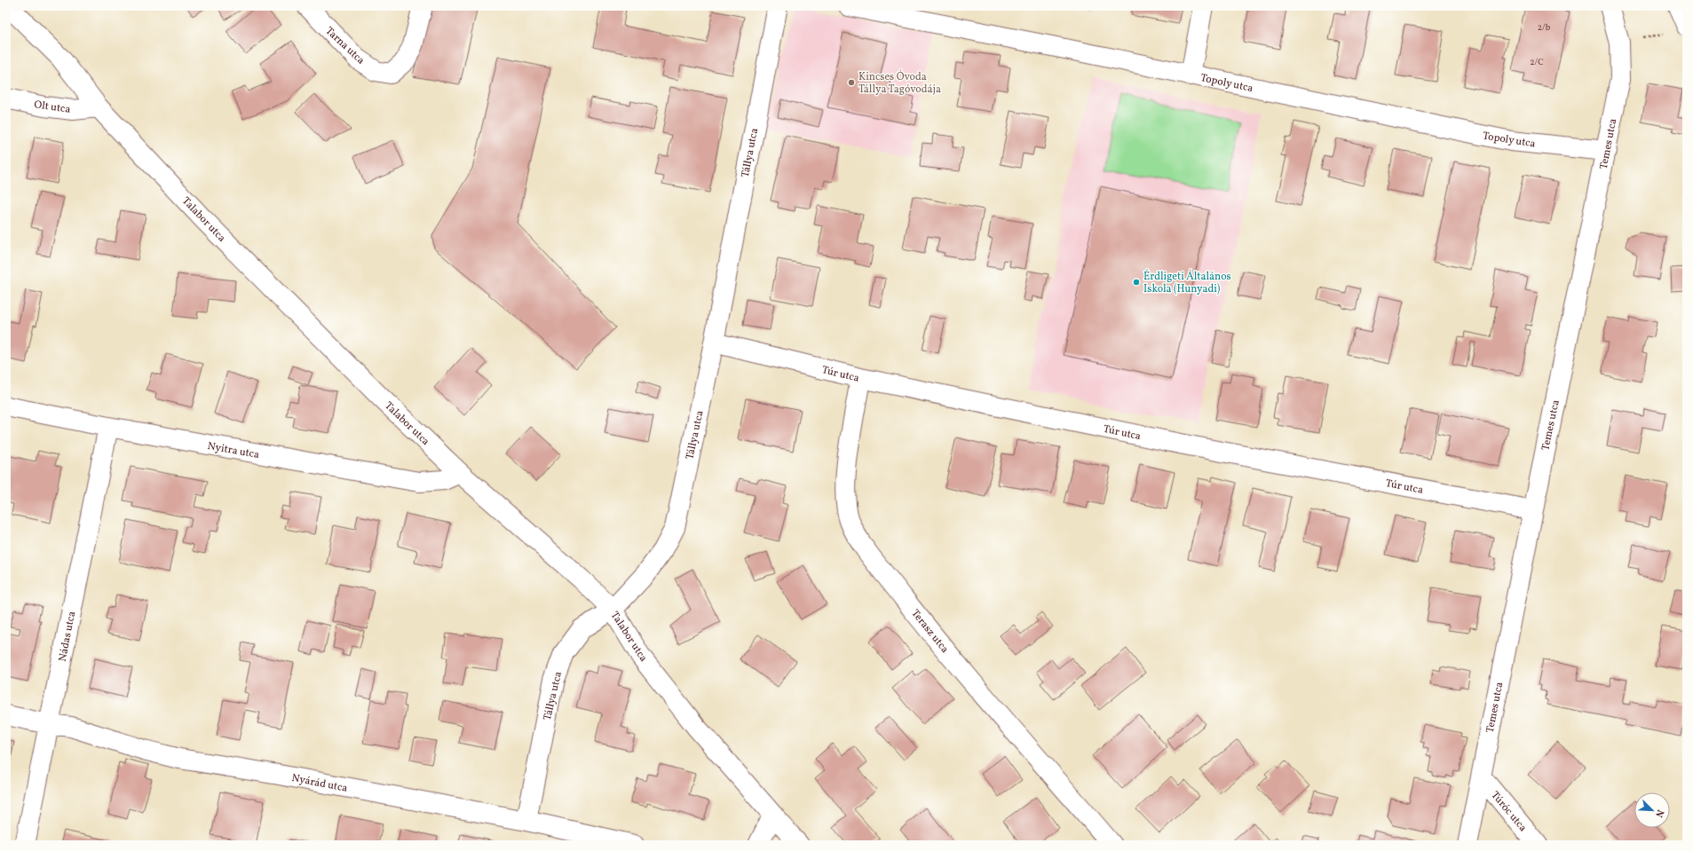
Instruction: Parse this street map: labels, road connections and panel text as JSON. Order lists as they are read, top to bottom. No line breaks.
{"streets":{"street":["Tarna utca","Topoly utca","Olt utca","Temes utca","Tállya utca","Talabor utca","Túr utca","Nyitra utca","Terasz utca","Nádas utca","Nyárád utca","Túróc utca"]},"crossings":[["Topoly utca","Temes utca"],["Olt utca","Talabor utca"],["Temes utca","Túr utca"],["Temes utca","Túróc utca"],["Tállya utca","Talabor utca"],["Tállya utca","Túr utca"],["Tállya utca","Nyárád utca"],["Talabor utca","Nyitra utca"],["Túr utca","Terasz utca"],["Nyitra utca","Nádas utca"],["Nádas utca","Nyárád utca"]],"places":["Kincses Óvoda Tállya Tagóvodája","Érdligeti Általános Iskola (Hunyadi)"],"house_numbers":["2/b","2/C"],"north":"bottom right"}
